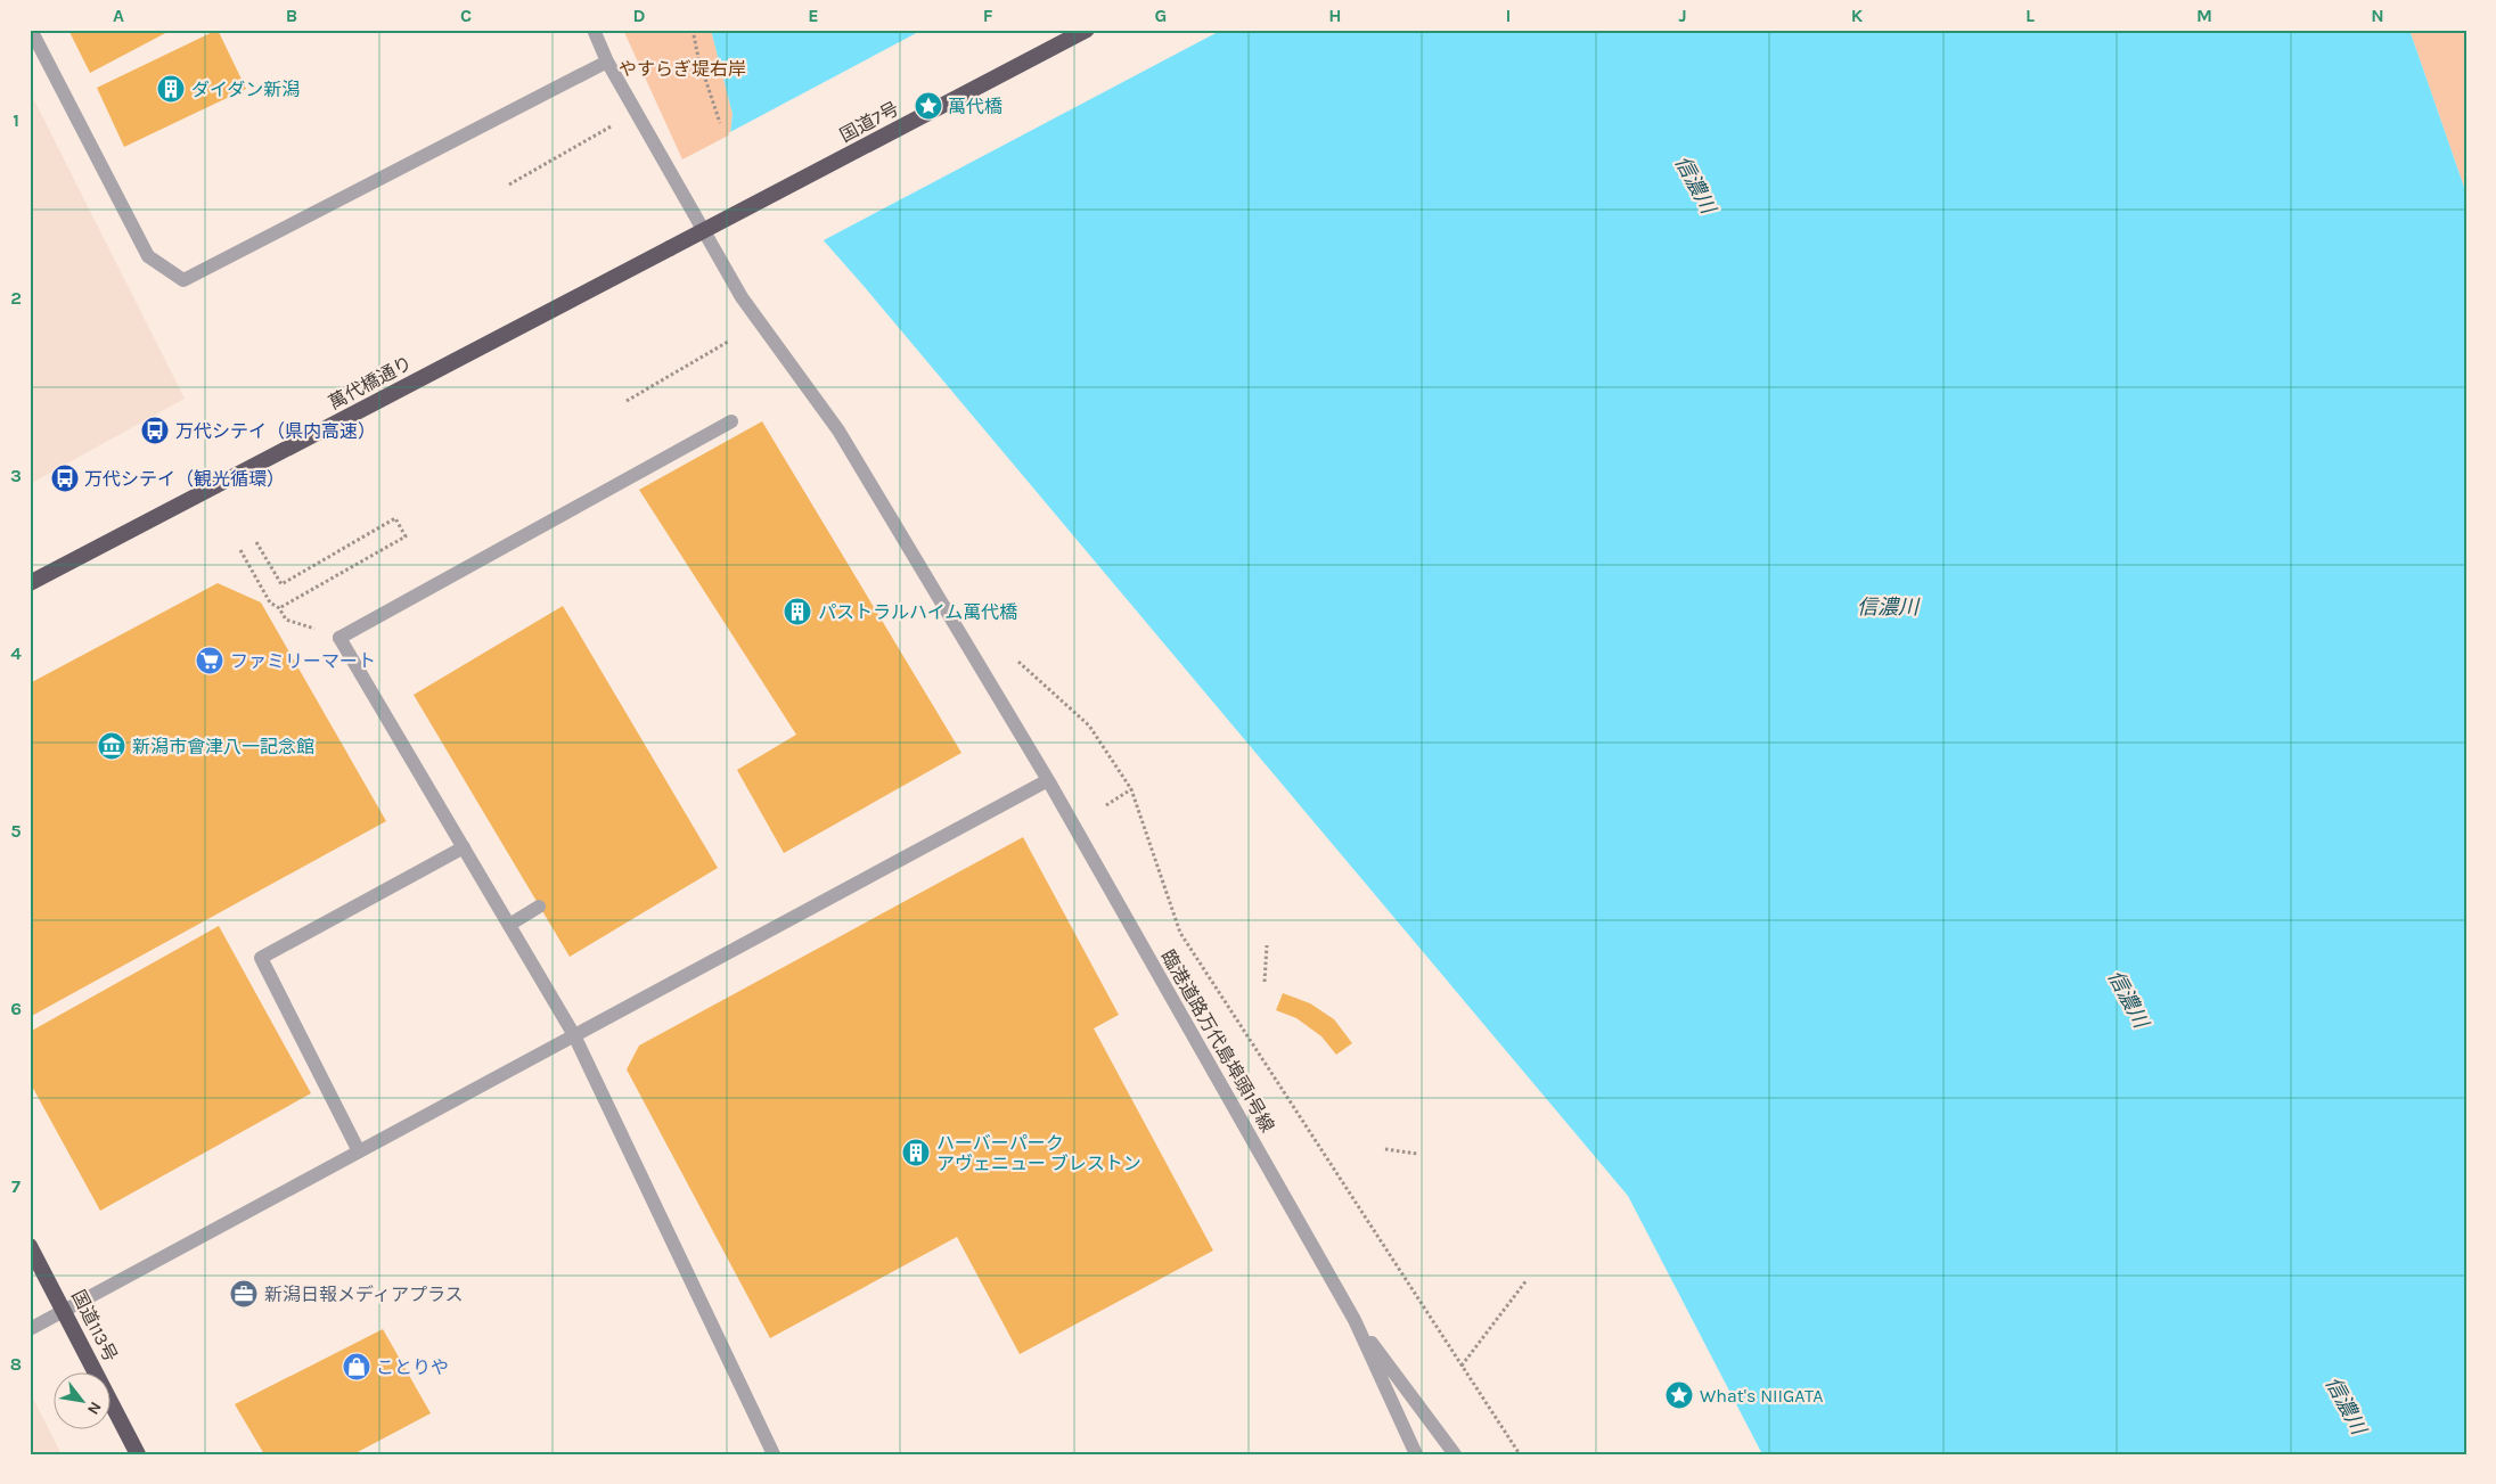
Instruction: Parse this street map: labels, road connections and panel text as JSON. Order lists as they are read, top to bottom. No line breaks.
{"streets":{"highway":["国道7号","萬代橋通り","国道113号"],"street":["臨港道路万代島埠頭1号線"]},"crossings":[["国道7号","萬代橋通り"]],"water":["信濃川"],"parks":["やすらぎ堤右岸"],"places":{"building":["ダイダン新潟","パストラルハイム萬代橋","ハーバーパーク アヴェニュー ブレストン"],"place":["萬代橋","What's NIIGATA"],"bus stop":["万代シテイ（県内高速）","万代シテイ（観光循環）"],"supermarket":["ファミリーマート"],"museum":["新潟市會津八一記念館"],"office":["新潟日報メディアプラス"],"shop":["ことりや"]},"north":"bottom right","grid":{"columns":["A","B","C","D","E","F","G","H","I","J","K","L","M","N"],"rows":["1","2","3","4","5","6","7","8"]}}
